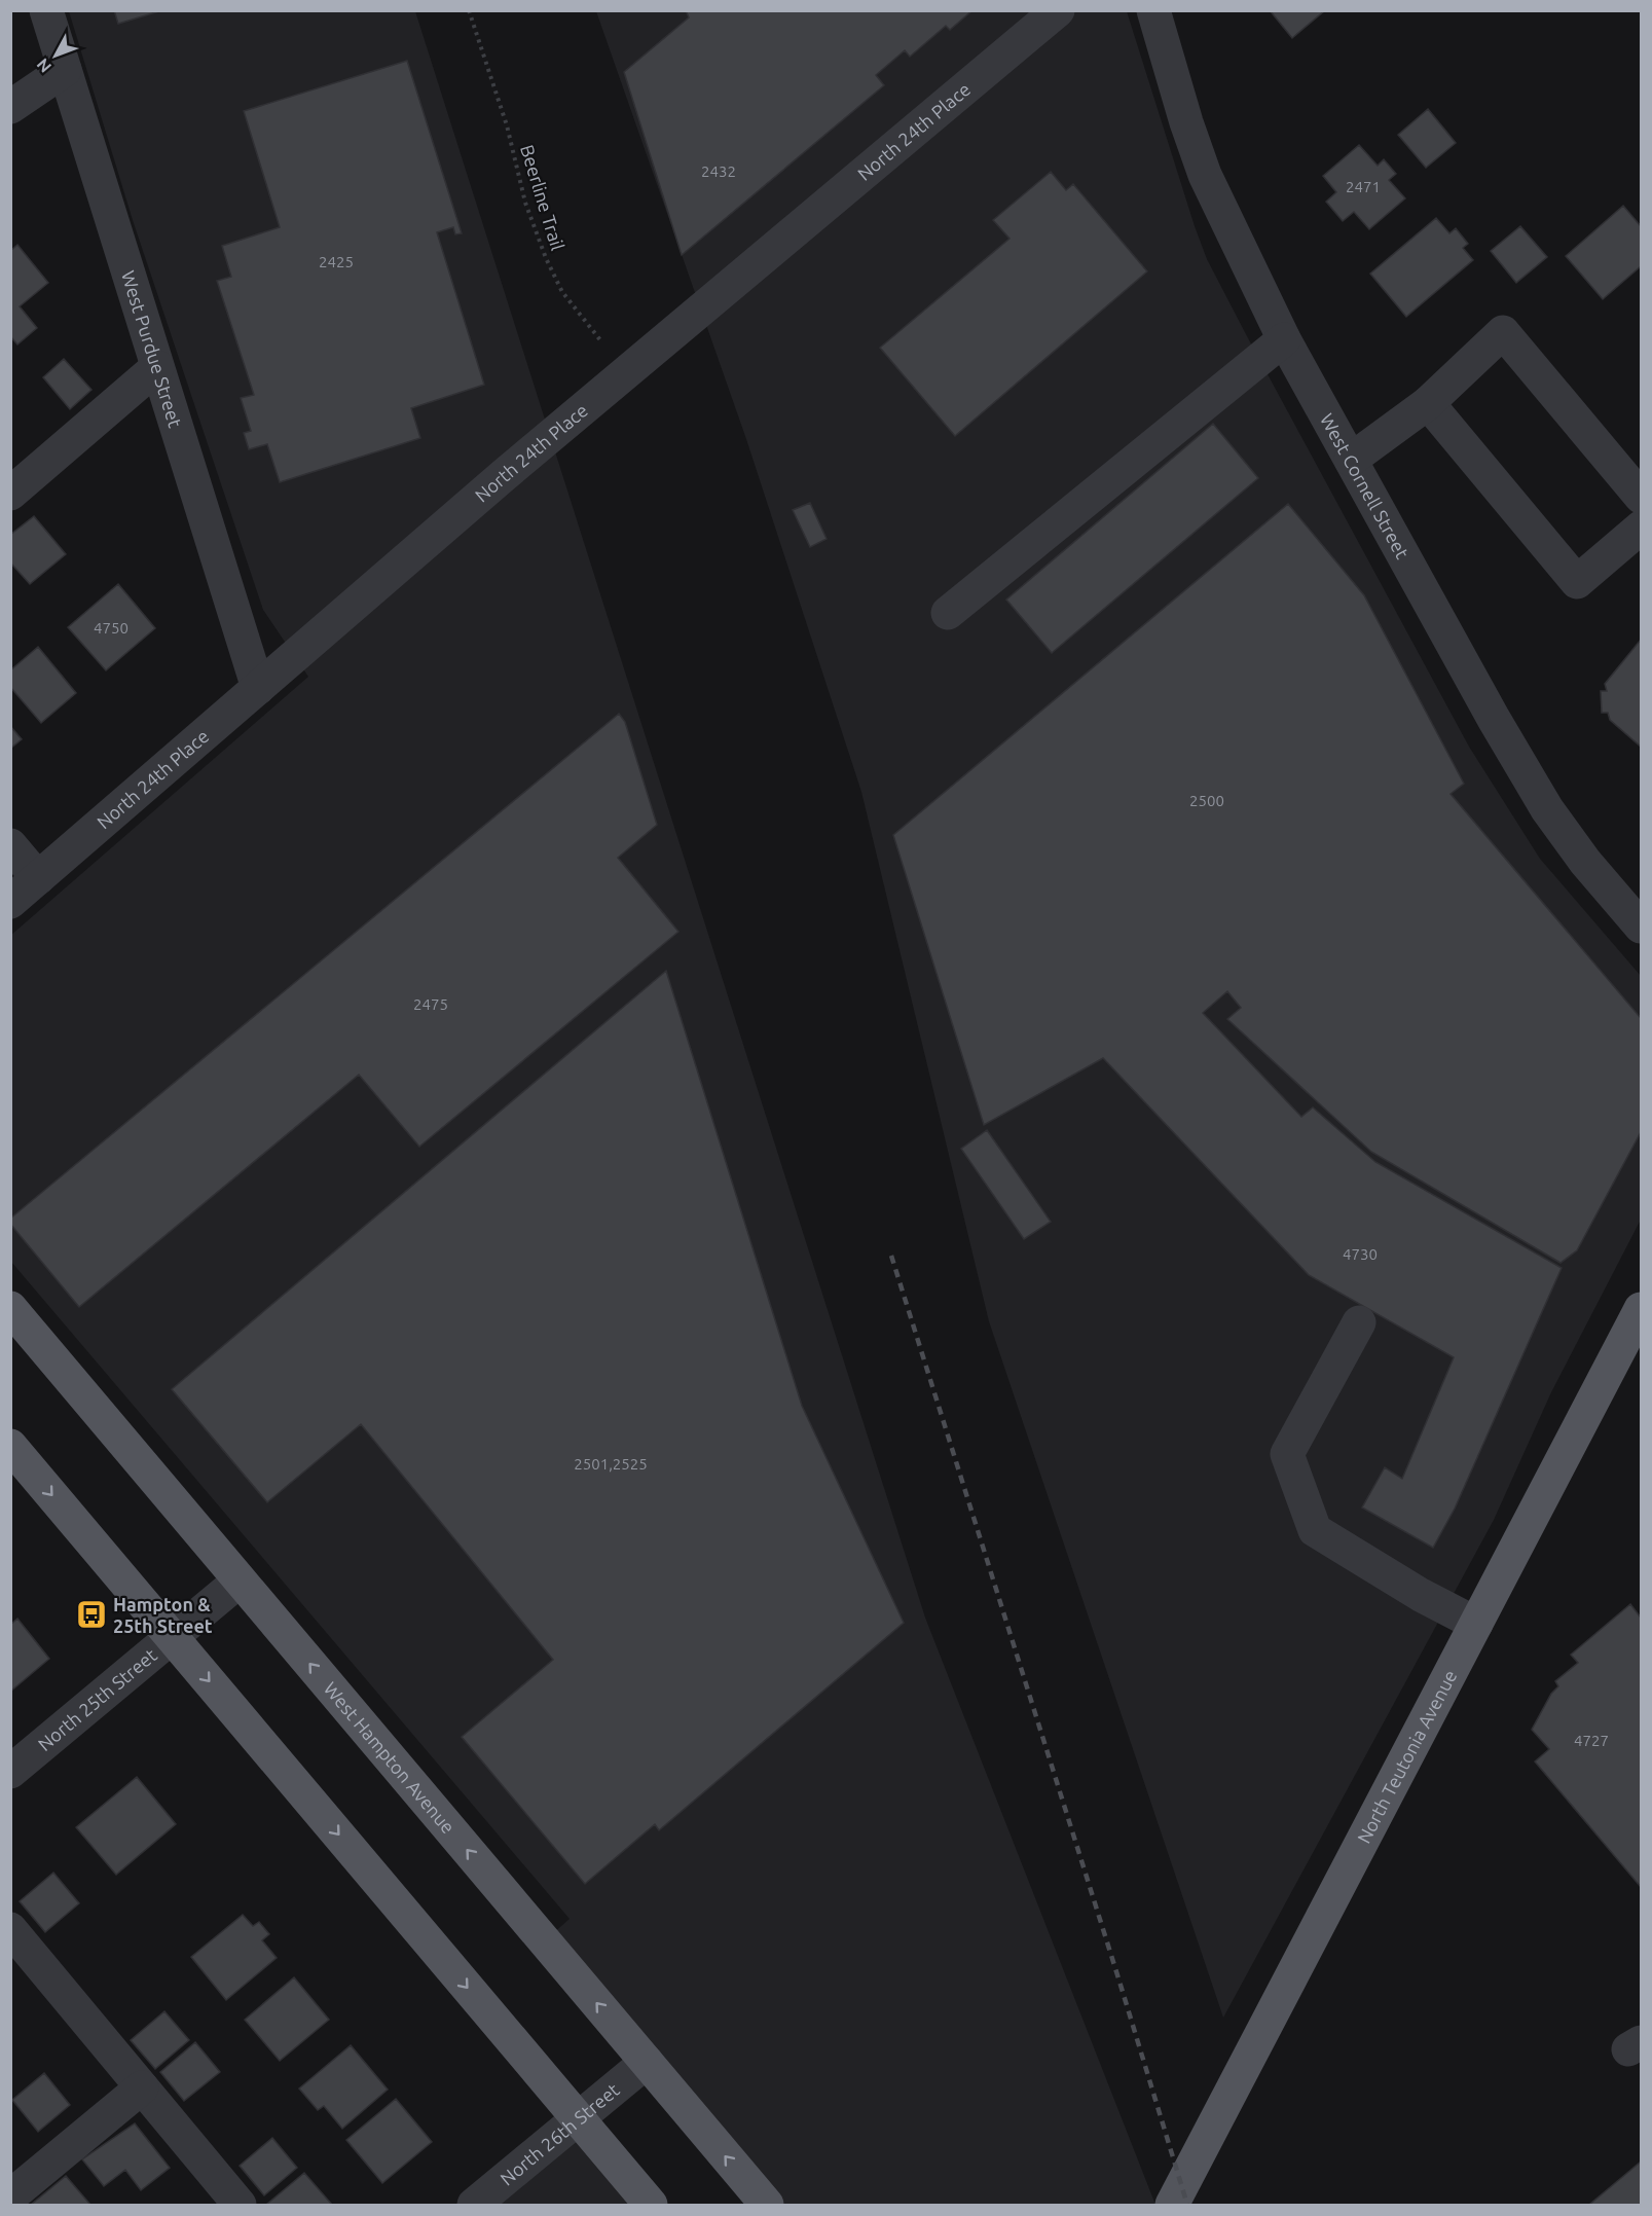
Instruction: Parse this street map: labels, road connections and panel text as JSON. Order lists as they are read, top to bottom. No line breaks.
{"streets":{"main road":["West Hampton Avenue","North Teutonia Avenue"],"street":["North 24th Place","West Purdue Street","West Cornell Street","North 25th Street","North 26th Street"],"path":["Beerline Trail"]},"crossings":[["North 24th Place","Beerline Trail"],["North 24th Place","West Purdue Street"],["North 25th Street","West Hampton Avenue"],["West Hampton Avenue","North 26th Street"]],"places":{"bus stop":["Hampton & 25th Street"]},"house_numbers":["2432","2471","2425","4750","2500","2475","4730","2501,2525","4727"],"north":"bottom left"}
